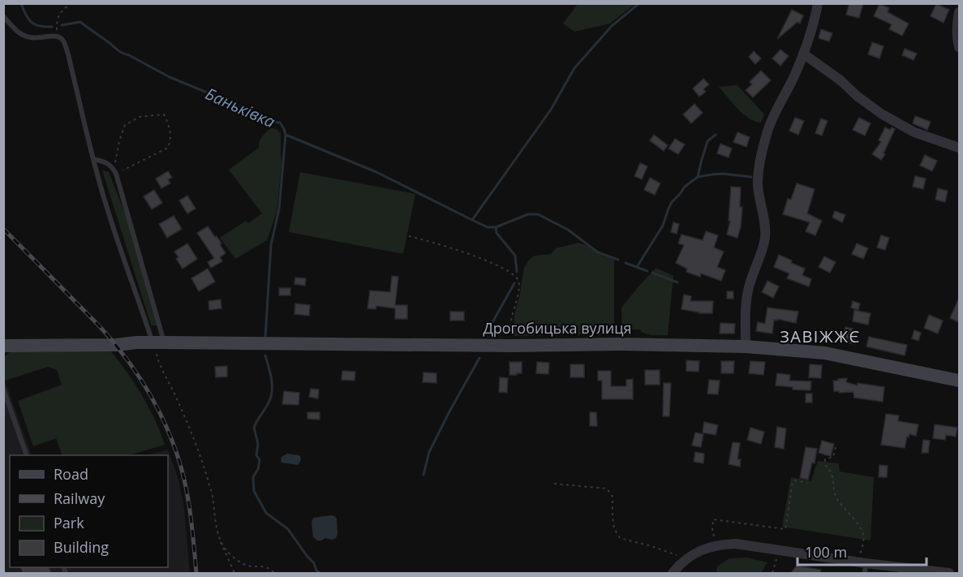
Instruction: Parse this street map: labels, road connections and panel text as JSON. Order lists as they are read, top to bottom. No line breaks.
{"streets":{"street":["Дрогобицька вулиця"]},"districts":["ЗАВІЖЖЄ"],"water":["Баньківка"],"legend":["Road","Railway","Park","Building"],"scale_bar":"100 m"}
